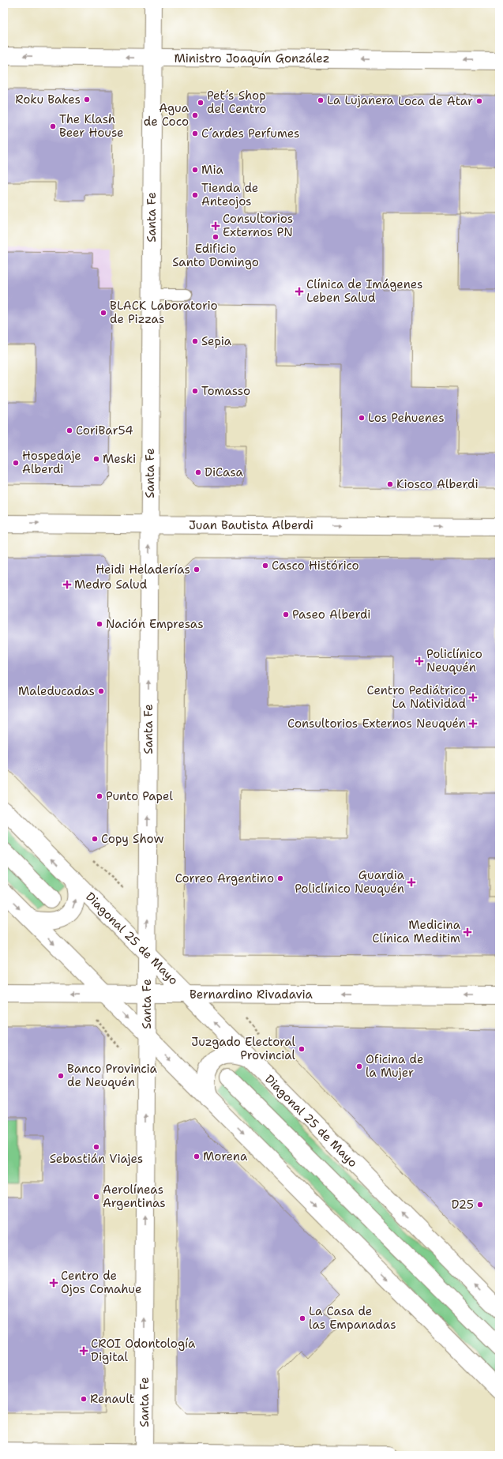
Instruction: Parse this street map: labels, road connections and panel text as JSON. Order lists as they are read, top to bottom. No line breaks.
{"streets":{"street":["Ministro Joaquín González","Santa Fe","Juan Bautista Alberdi","Diagonal 25 de Mayo","Bernardino Rivadavia"]},"crossings":[["Ministro Joaquín González","Santa Fe"],["Santa Fe","Juan Bautista Alberdi"],["Santa Fe","Diagonal 25 de Mayo"],["Santa Fe","Bernardino Rivadavia"],["Diagonal 25 de Mayo","Bernardino Rivadavia"]],"one_way":["Ministro Joaquín González","Santa Fe","Juan Bautista Alberdi","Bernardino Rivadavia"],"places":{"other":["Roku Bakes","La Lujanera","Loca de Atar","Pet´s Shop del Centro","Agua de Coco","The Klash Beer House","C´ardes Perfumes","Mia","Tienda de Anteojos","Edificio Santo Domingo","BLACK Laboratorio de Pizzas","Sepia","Tomasso","Los Pehuenes","CoriBar54","Meski","Hospedaje Alberdi","DiCasa","Kiosco Alberdi","Casco Histórico","Heidi Heladerías","Paseo Alberdi","Nación Empresas","Maleducadas","Punto Papel","Copy Show","Correo Argentino","Juzgado Electoral Provincial","Oficina de la Mujer","Banco Provincia de Neuquén","Sebastián Viajes","Morena","Aerolíneas Argentinas","D25","La Casa de las Empanadas","Renault"],"health":["Consultorios Externos PN","Clínica de Imágenes Leben Salud","Medro Salud","Policlínico Neuquén","Centro Pediátrico La Natividad","Consultorios Externos Neuquén","Guardia Policlínico Neuquén","Medicina Clínica Meditim","Centro de Ojos Comahue","CROI Odontología Digital"]}}
